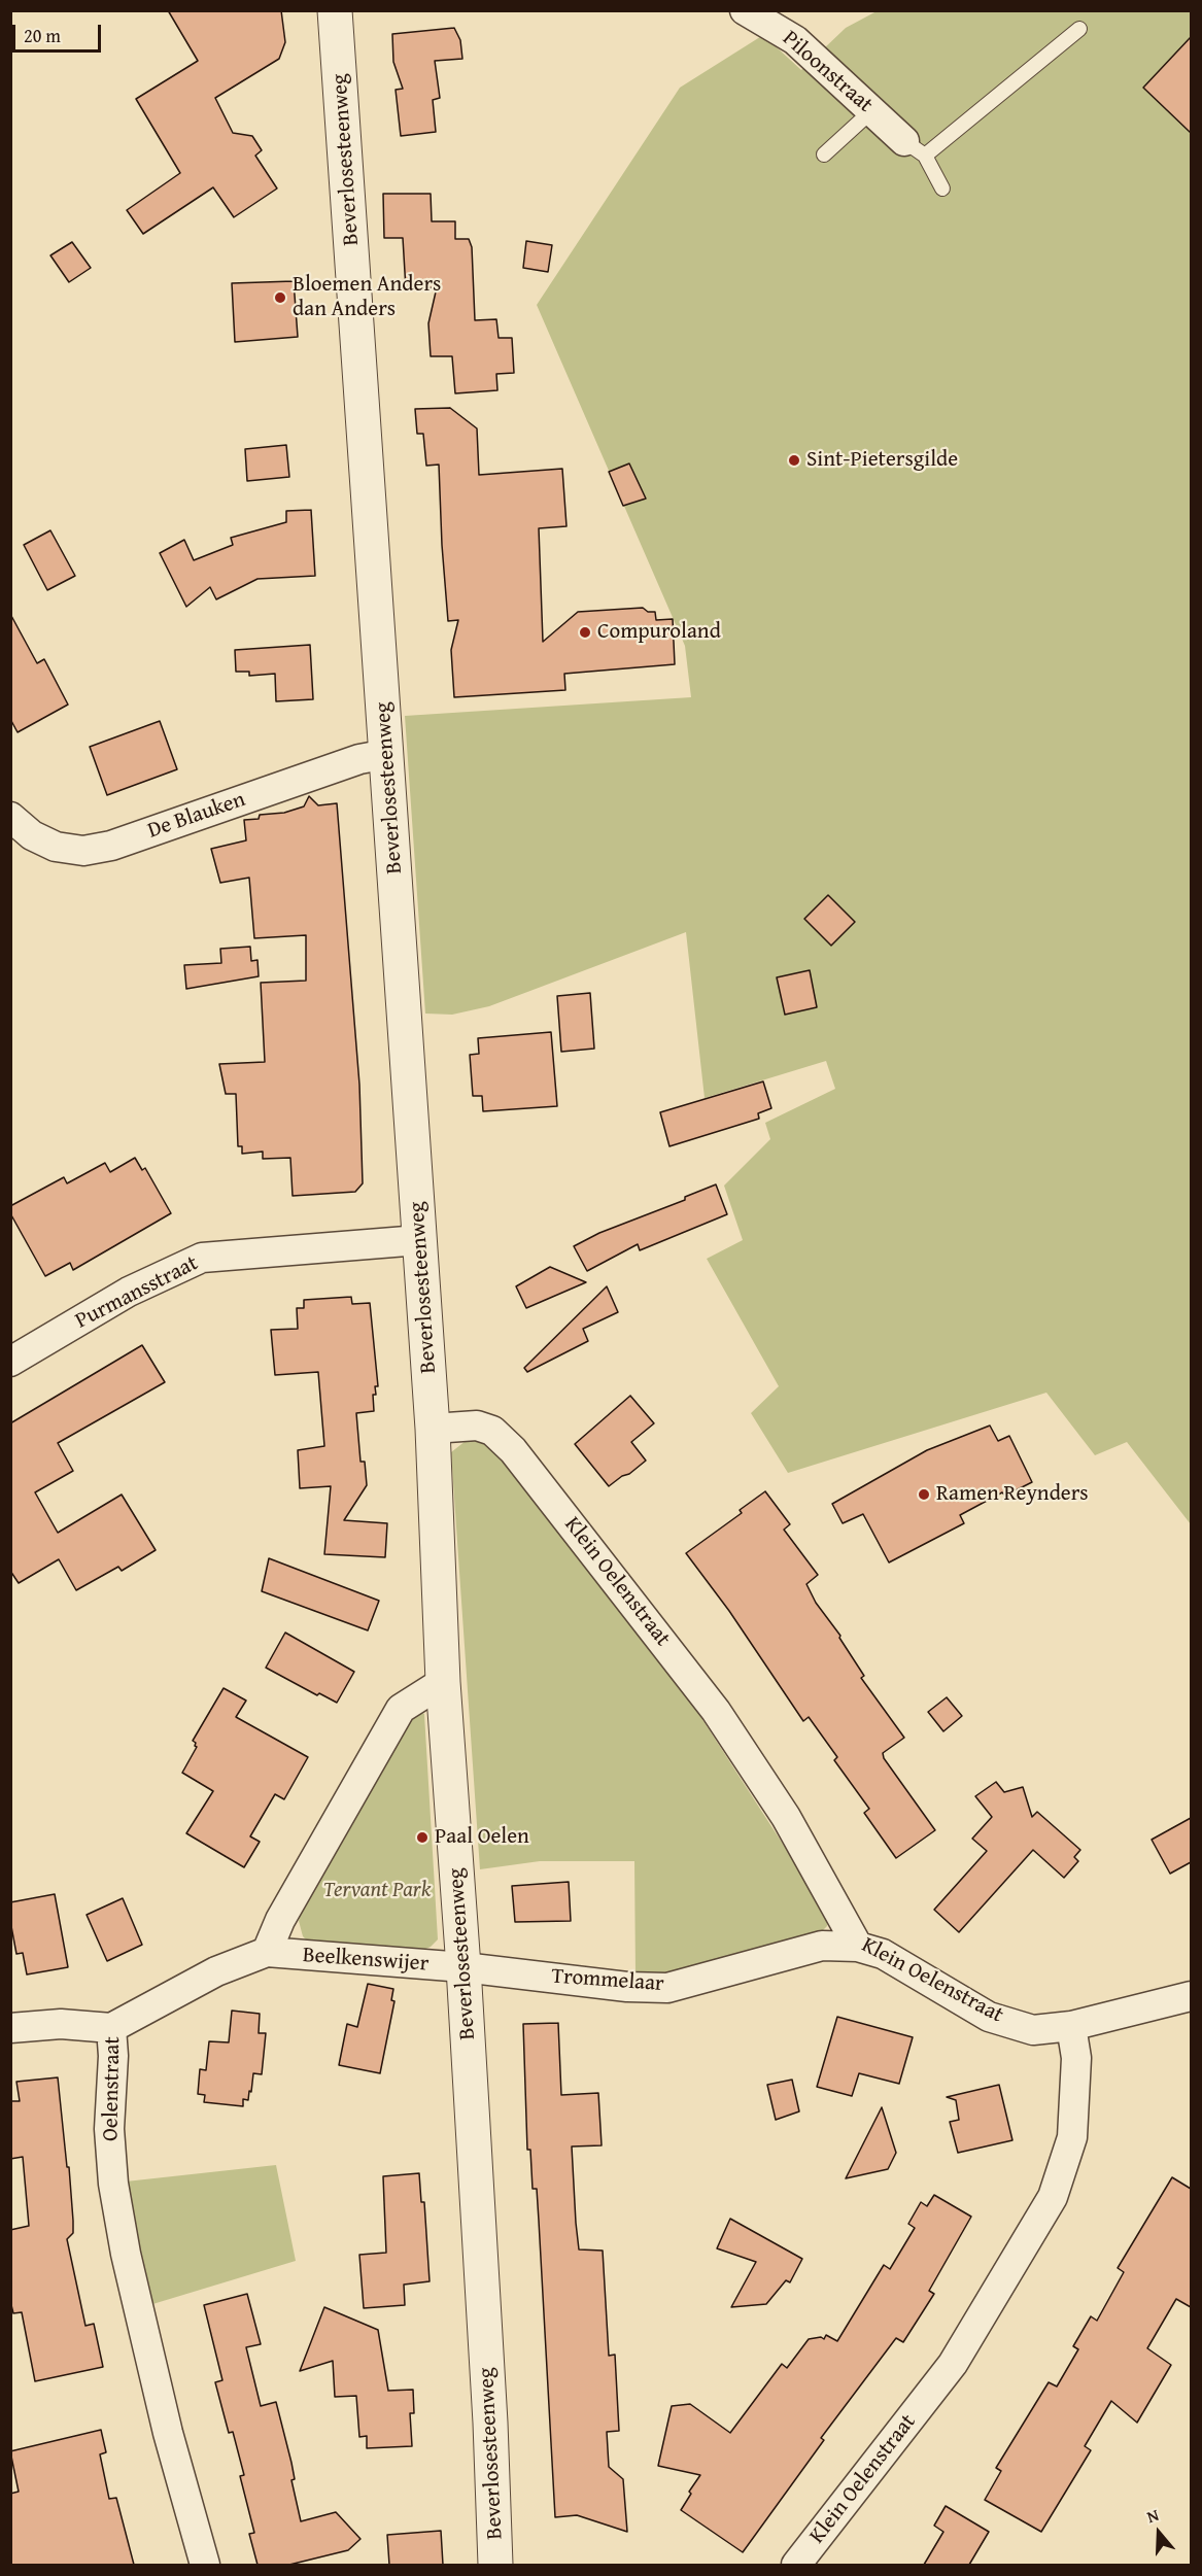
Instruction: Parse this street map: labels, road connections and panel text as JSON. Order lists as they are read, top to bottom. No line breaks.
{"streets":{"street":["Piloonstraat","Beverlosesteenweg","De Blauken","Purmansstraat","Klein Oelenstraat","Beelkenswijer","Trommelaar","Oelenstraat"]},"crossings":[["Beverlosesteenweg","De Blauken"],["Beverlosesteenweg","Purmansstraat"],["Beverlosesteenweg","Klein Oelenstraat"],["Beverlosesteenweg","Beelkenswijer"],["Beverlosesteenweg","Trommelaar"],["Klein Oelenstraat","Trommelaar"],["Beelkenswijer","Trommelaar"],["Beelkenswijer","Oelenstraat"]],"parks":["Tervant Park"],"places":["Bloemen Anders dan Anders","Sint-Pietersgilde","Compuroland","Ramen Reynders","Paal Oelen"],"scale_bar":"20 m","north":"top"}
